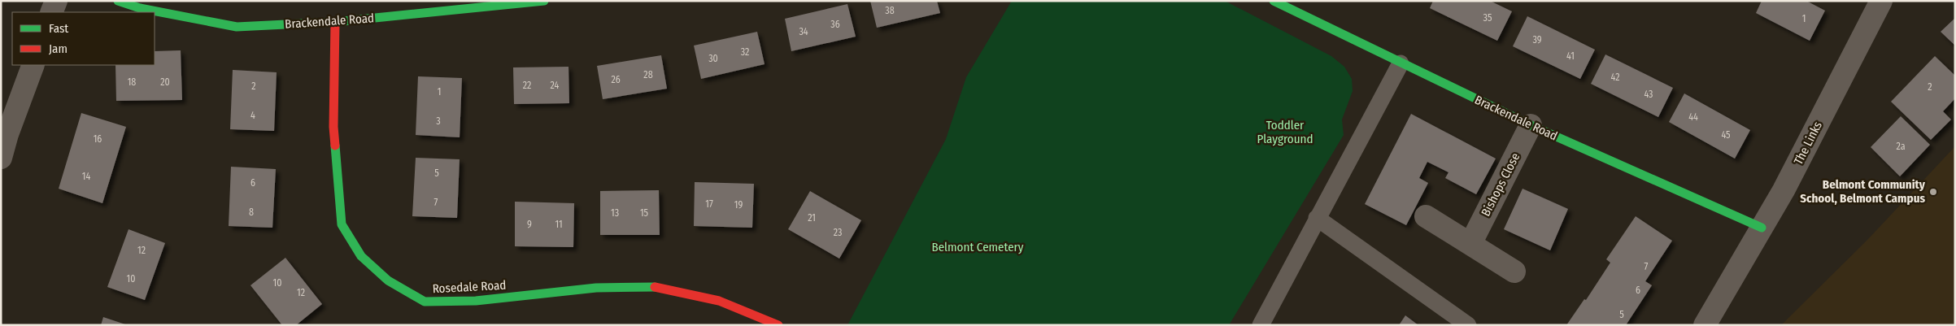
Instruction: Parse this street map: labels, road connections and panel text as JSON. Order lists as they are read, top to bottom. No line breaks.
{"streets":{"street":["Brackendale Road","The Links","Bishops Close","Rosedale Road"]},"crossings":[["Brackendale Road","The Links"],["Brackendale Road","Bishops Close"],["Brackendale Road","Rosedale Road"]],"parks":["Toddler Playground","Belmont Cemetery"],"places":["Belmont Community School, Belmont Campus"],"house_numbers":["38","35","1","36","34","39","32","41","30","28","42","26","18","20","22","24","2","2","1","43","4","44","3","45","16","2a","5","14","6","7","17","19","8","13","15","21","9","11","23","12","7","10","10","6","12","5"],"legend":["Fast","Jam"]}
